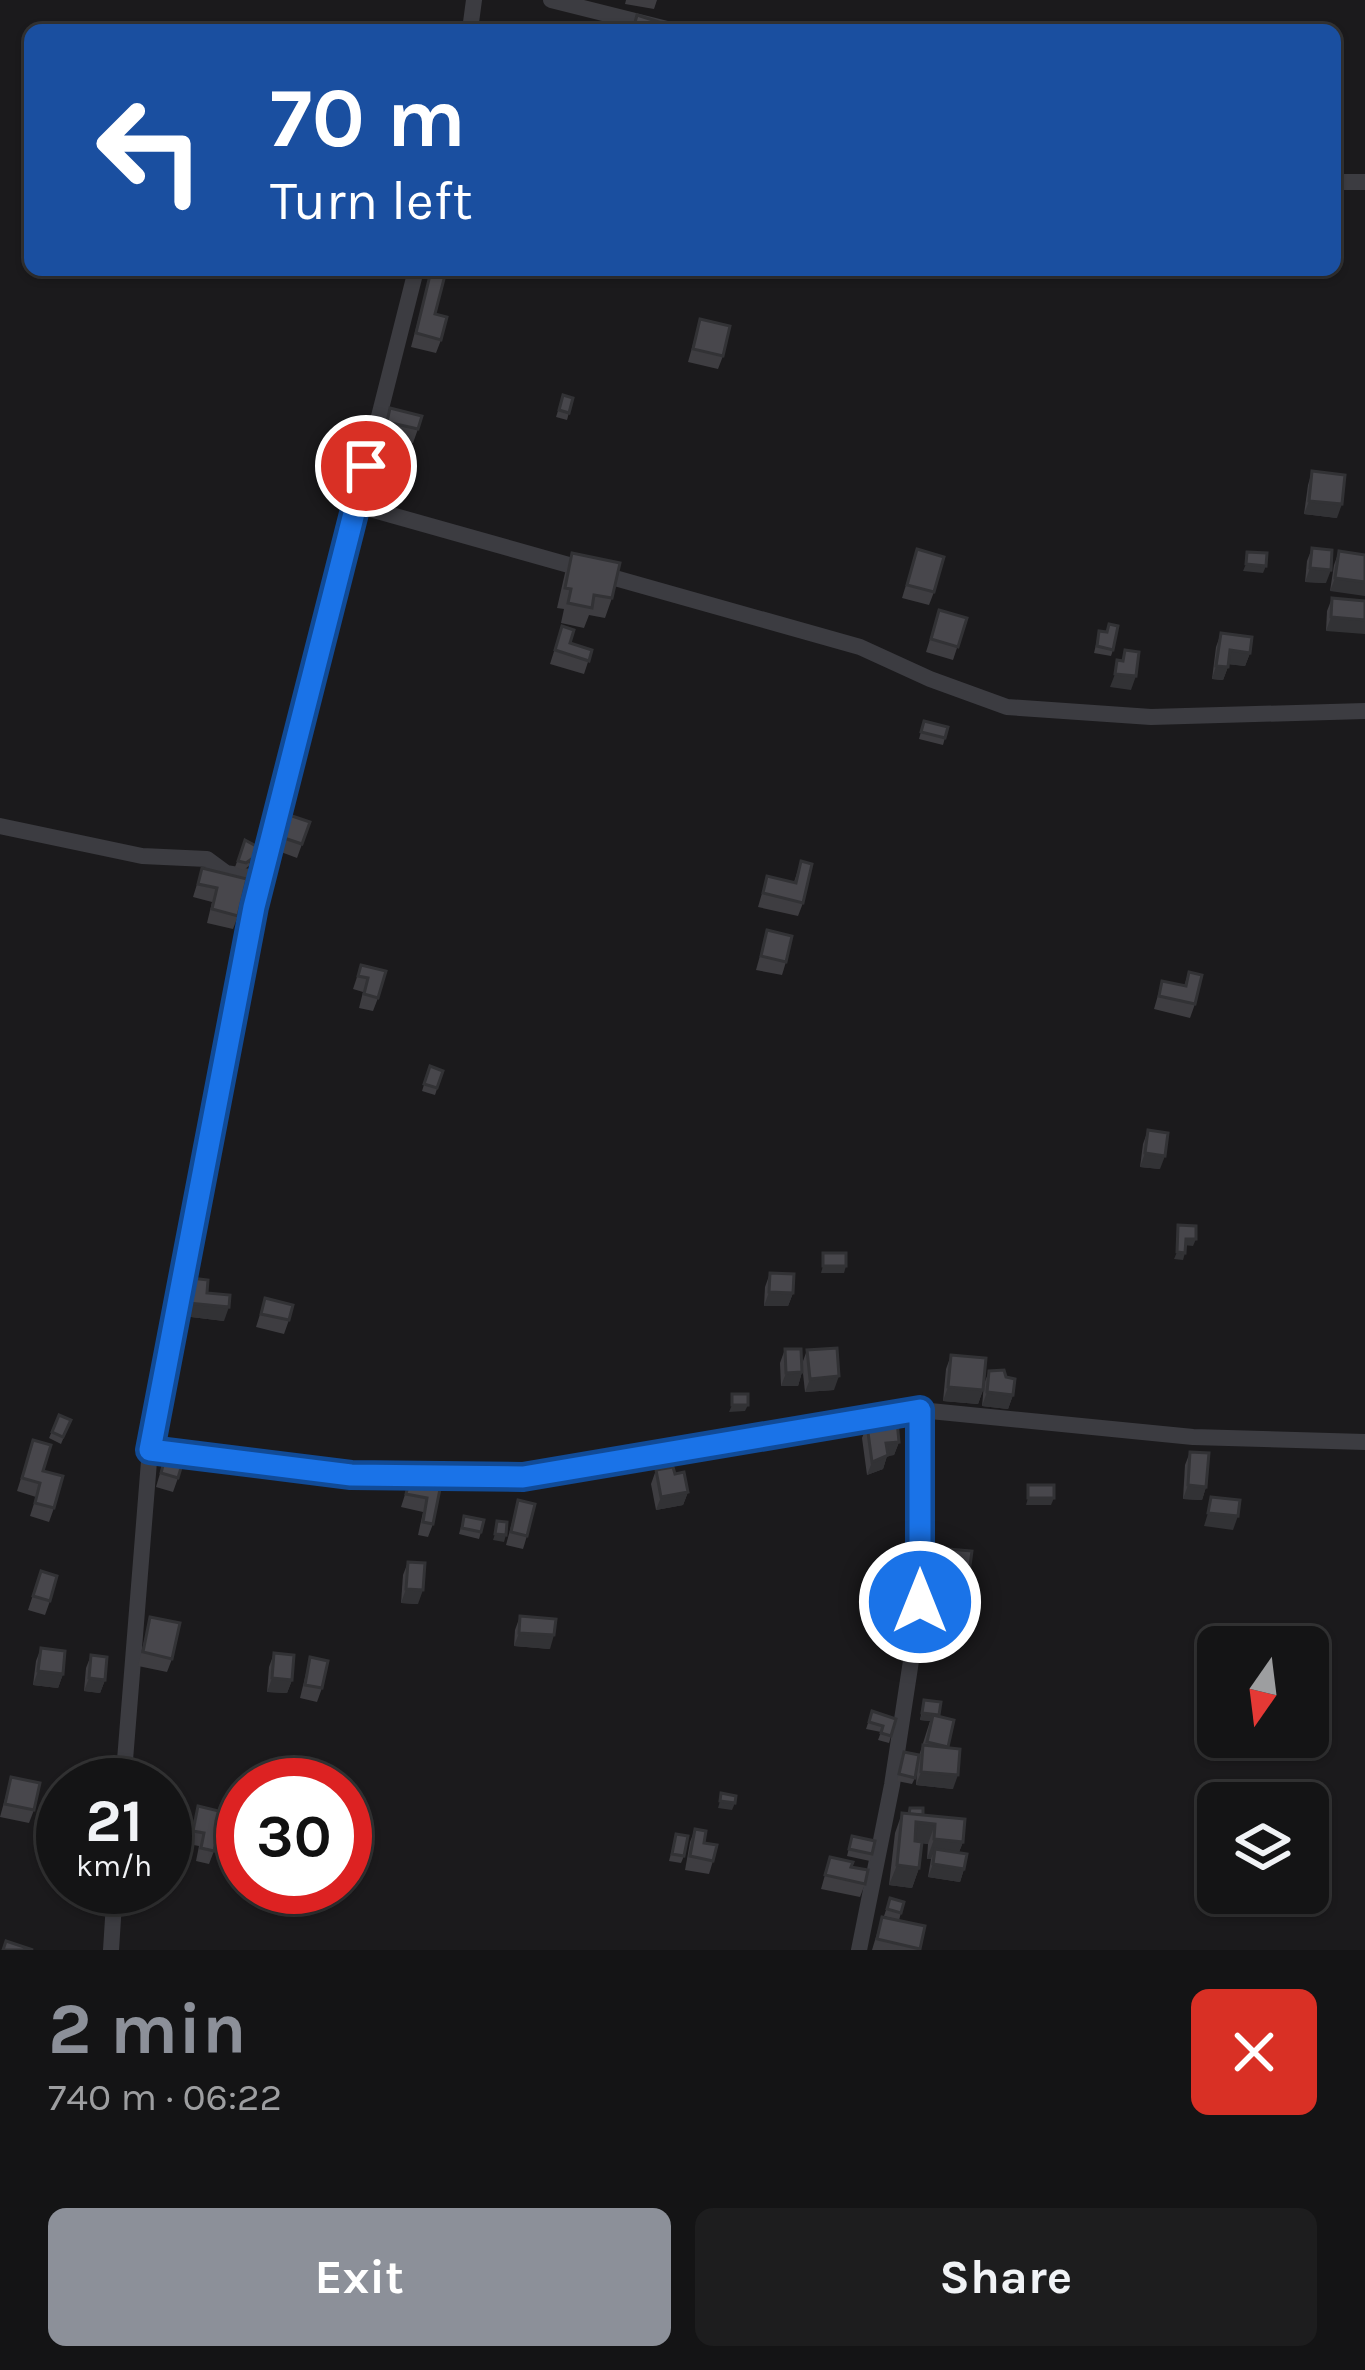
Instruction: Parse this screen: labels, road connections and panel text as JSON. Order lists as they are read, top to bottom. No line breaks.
{"north":"bottom","page":{"turn":["70 m","Turn left"],"speed":"21 km/h","limit":"30","heading":["2 min","740 m · 06:22"],"buttons":["Exit","Share"]}}
